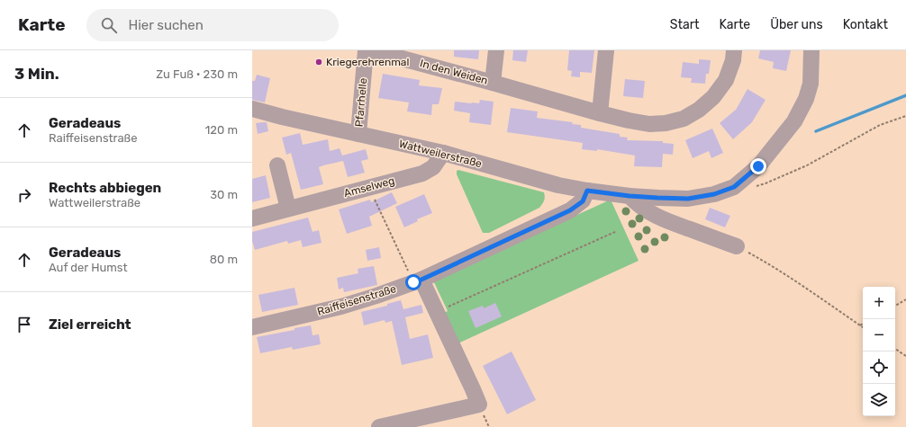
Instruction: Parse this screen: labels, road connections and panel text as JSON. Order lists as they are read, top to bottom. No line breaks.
{"streets":{"street":["In den Weiden","Pfarrhelle","Wattweilerstraße","Amselweg","Raiffeisenstraße"]},"crossings":[["Pfarrhelle","Wattweilerstraße"],["Wattweilerstraße","Amselweg"],["Wattweilerstraße","Raiffeisenstraße"]],"places":["Kriegerehrenmal"],"page":{"header":"Karte","search":"Hier suchen","nav":["Start","Karte","Über uns","Kontakt"],"heading":["3 Min.","Zu Fuß · 230 m"],"list":[["Geradeaus","Raiffeisenstraße","120 m"],["Rechts abbiegen","Wattweilerstraße","30 m"],["Geradeaus","Auf der Humst","80 m"],"Ziel erreicht"],"map_buttons":["+","−"]}}
